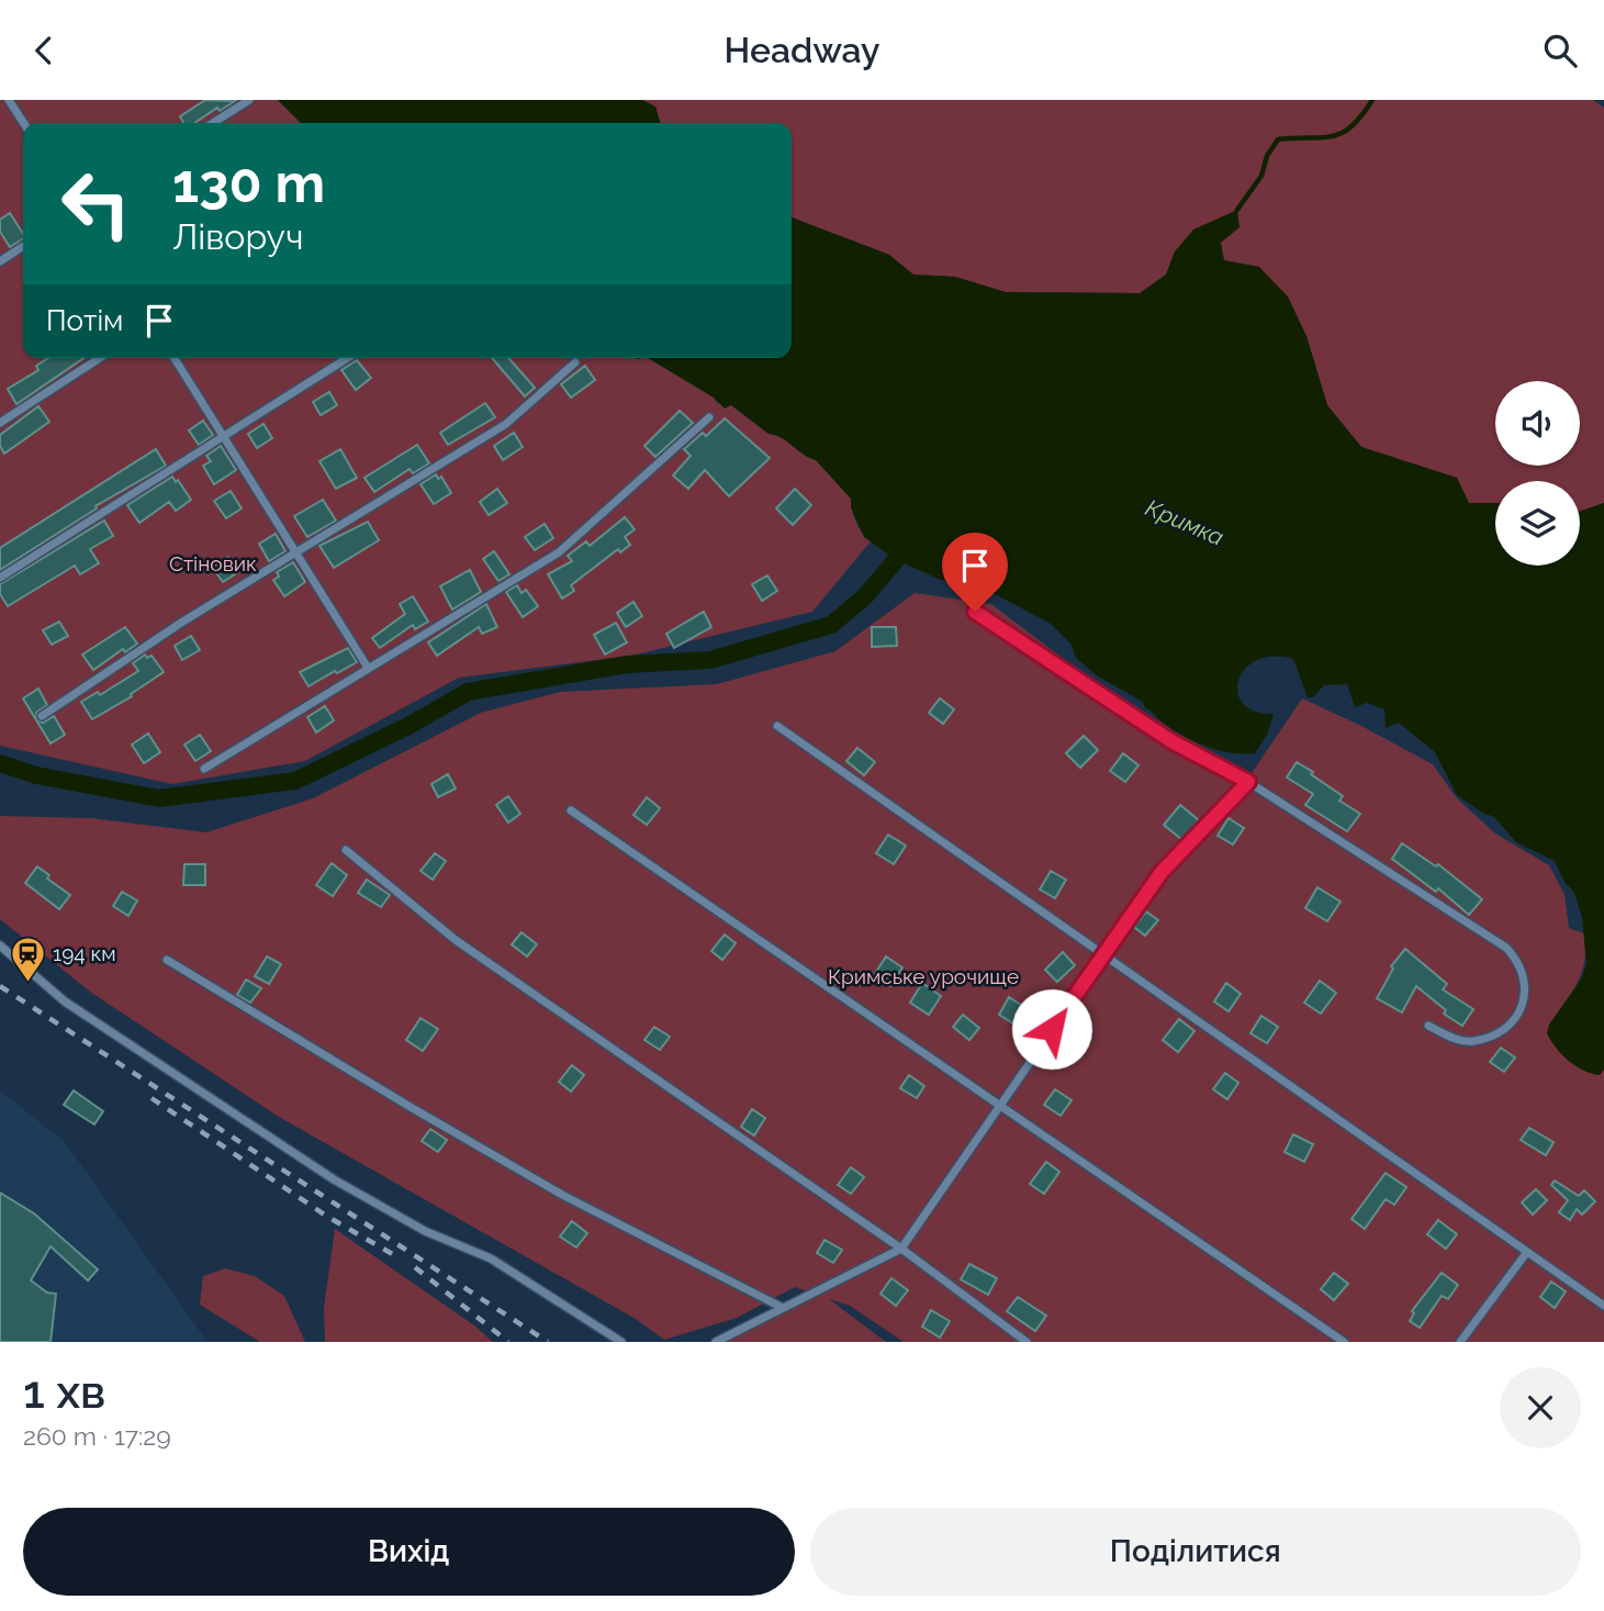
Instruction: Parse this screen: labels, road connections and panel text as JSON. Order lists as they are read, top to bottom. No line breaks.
{"water":["Кримка"],"parks":["Стіновик","Кримське урочище"],"places":{"station":["194 км"]},"page":{"header":"Headway","turn":["130 m","Ліворуч"],"then":"Потім","heading":["1 хв","260 m · 17:29"],"buttons":["Вихід","Поділитися"]}}
